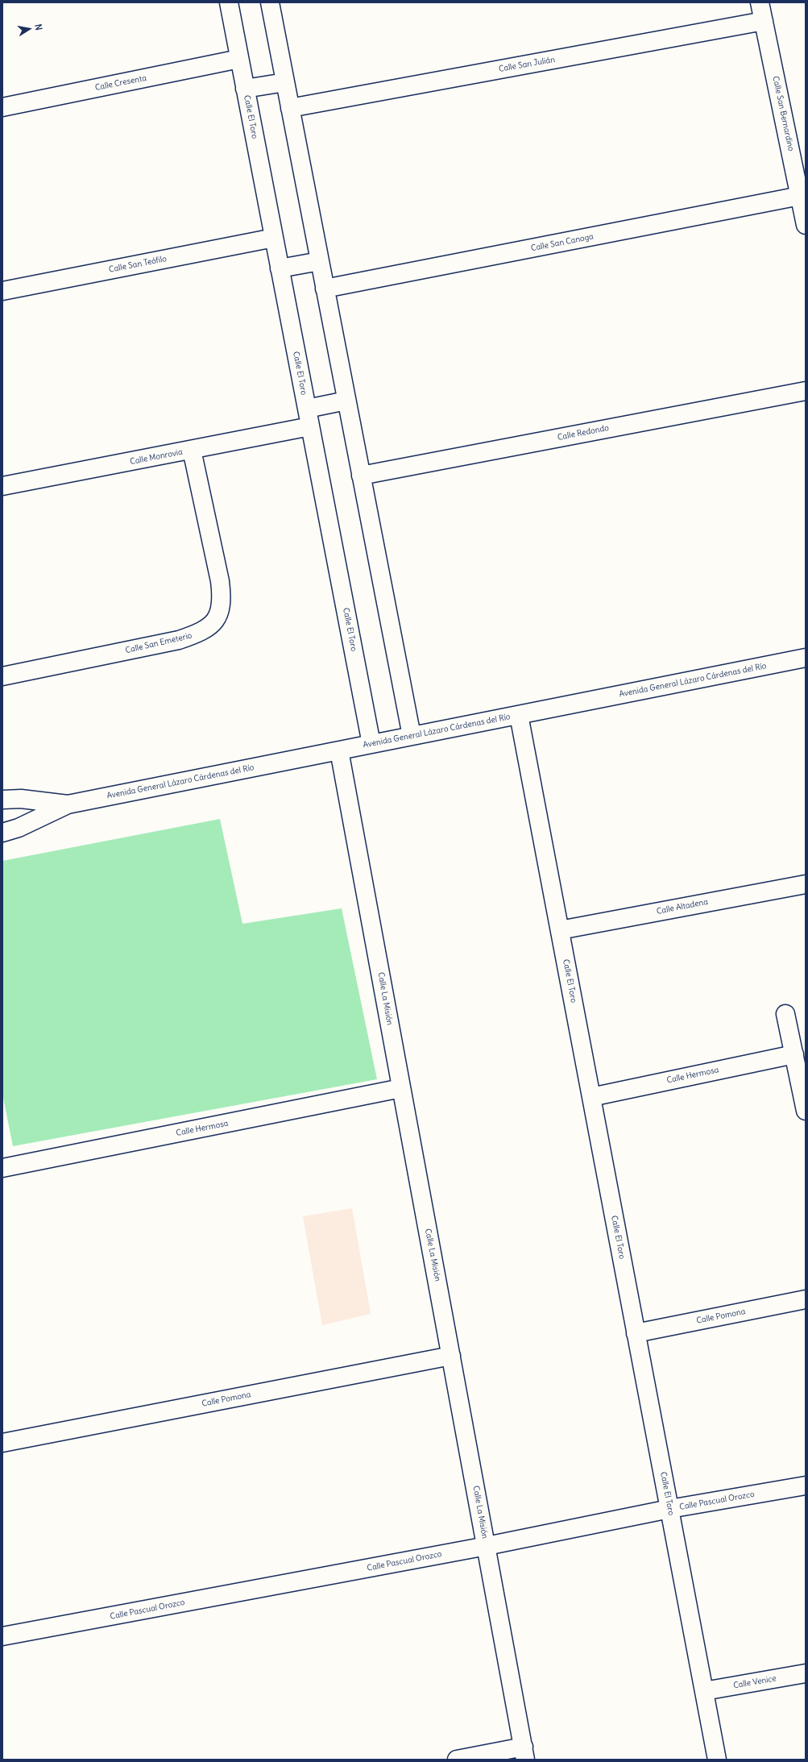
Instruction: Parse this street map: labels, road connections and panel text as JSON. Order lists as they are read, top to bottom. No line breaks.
{"streets":{"street":["Calle San Julián","Calle Cresenta","Calle San Bernardino","Calle El Toro","Calle San Canoga","Calle San Teófilo","Calle Redondo","Calle Monrovia","Calle San Emeterio","Avenida General Lázaro Cárdenas del Río","Calle Altadena","Calle La Misión","Calle Hermosa","Calle Pomona","Calle Pascual Orozco","Calle Venice"]},"crossings":[["Calle San Julián","Calle San Bernardino"],["Calle Cresenta","Calle El Toro"],["Calle San Bernardino","Calle San Canoga"],["Calle El Toro","Calle San Teófilo"],["Calle El Toro","Calle Monrovia"],["Calle El Toro","Avenida General Lázaro Cárdenas del Río"],["Calle El Toro","Calle Altadena"],["Calle El Toro","Calle Hermosa"],["Calle El Toro","Calle Pomona"],["Calle El Toro","Calle Pascual Orozco"],["Calle El Toro","Calle Venice"],["Calle Monrovia","Calle San Emeterio"],["Avenida General Lázaro Cárdenas del Río","Calle La Misión"],["Calle La Misión","Calle Hermosa"],["Calle La Misión","Calle Pomona"],["Calle La Misión","Calle Pascual Orozco"]],"north":"right"}
